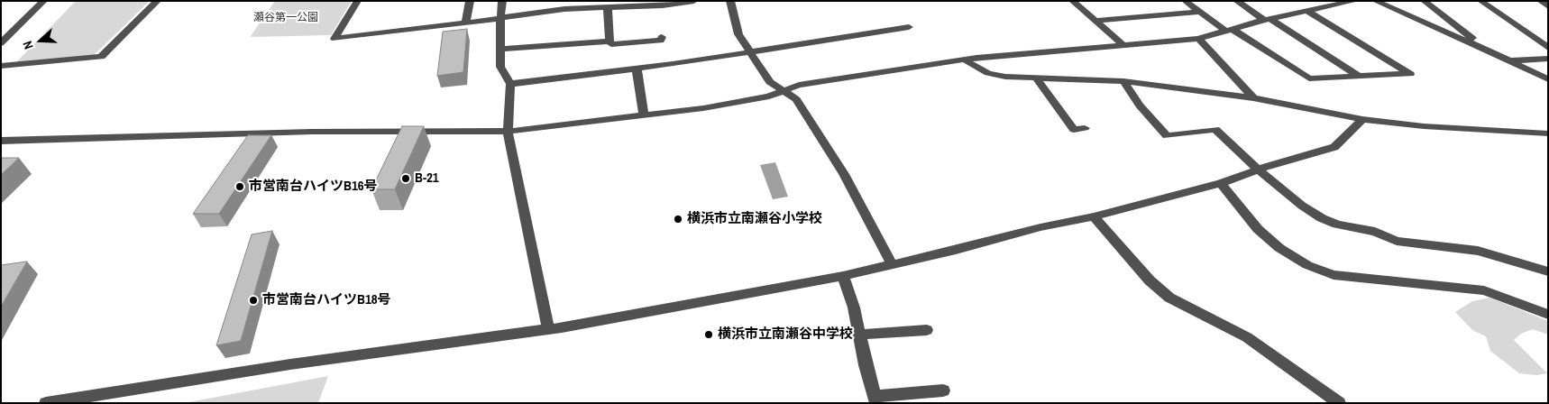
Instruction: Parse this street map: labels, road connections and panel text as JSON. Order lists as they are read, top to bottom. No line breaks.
{"parks":["瀬谷第一公園"],"places":["B-21","市営南台ハイツB16号","横浜市立南瀬谷小学校","市営南台ハイツB18号","横浜市立南瀬谷中学校"],"north":"left"}
